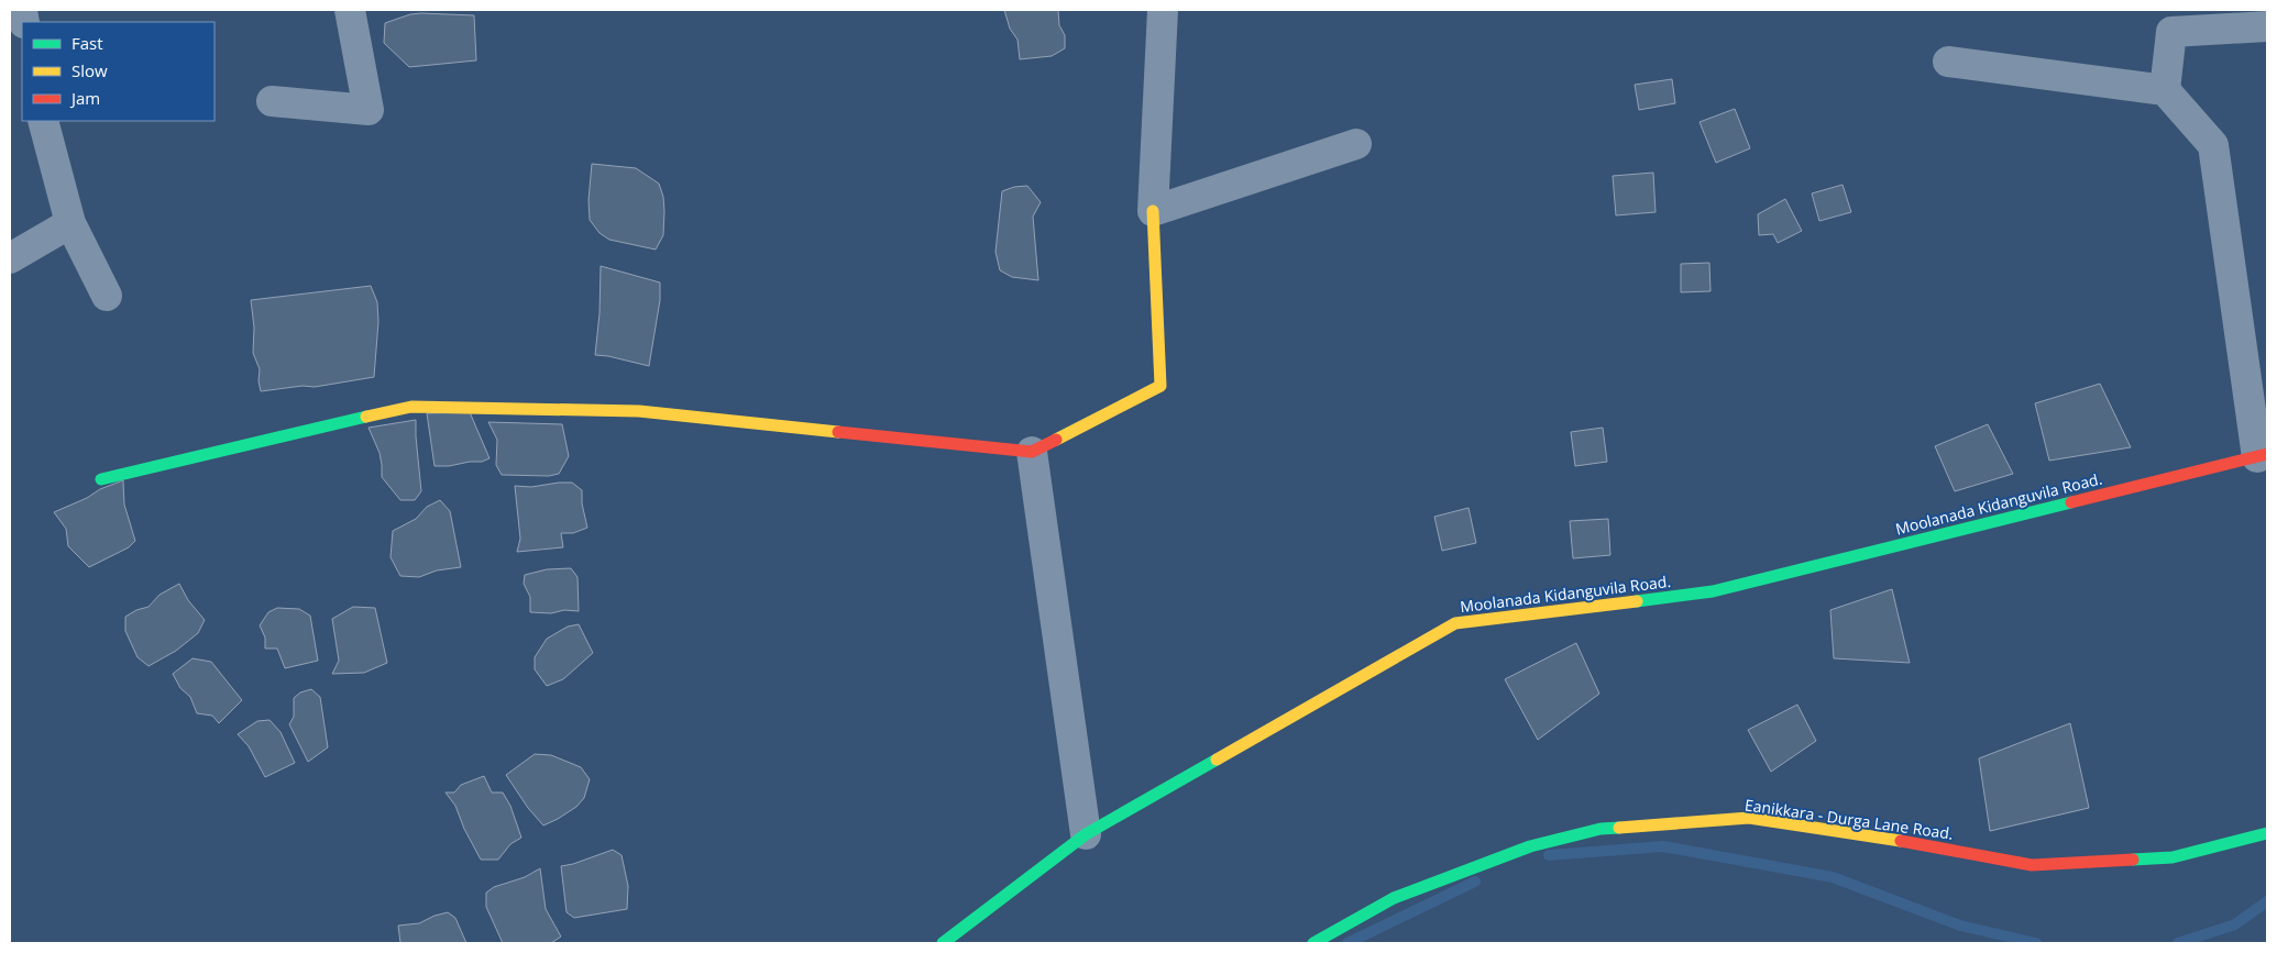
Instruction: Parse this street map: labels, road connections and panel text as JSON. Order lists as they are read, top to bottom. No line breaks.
{"streets":{"street":["Moolanada Kidanguvila Road.","Eanikkara - Durga Lane Road."]},"legend":["Fast","Slow","Jam"]}
